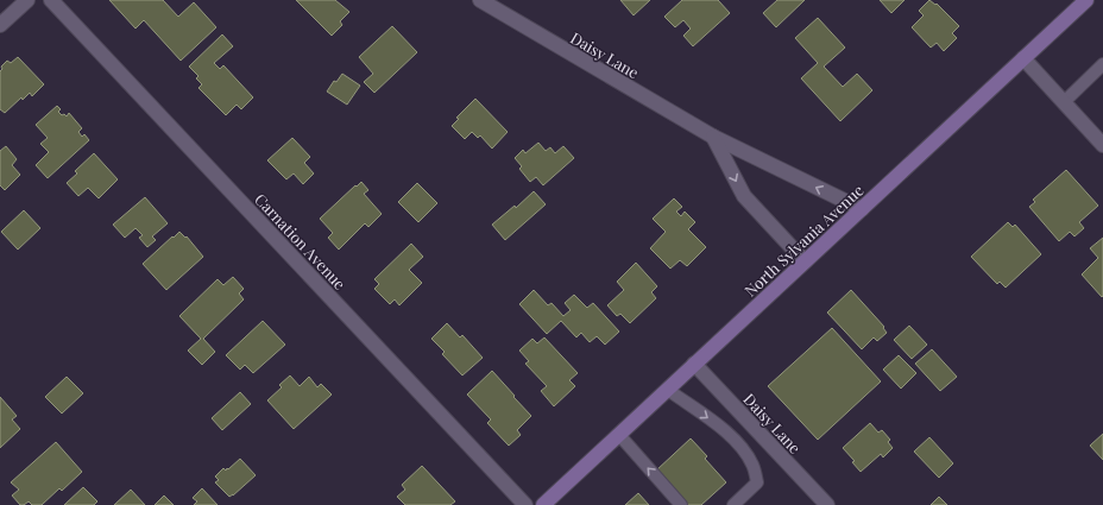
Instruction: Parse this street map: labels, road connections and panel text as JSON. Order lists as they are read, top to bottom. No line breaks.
{"streets":{"main road":["North Sylvania Avenue"],"street":["Daisy Lane","Carnation Avenue"]},"crossings":[["Daisy Lane","North Sylvania Avenue"]]}
